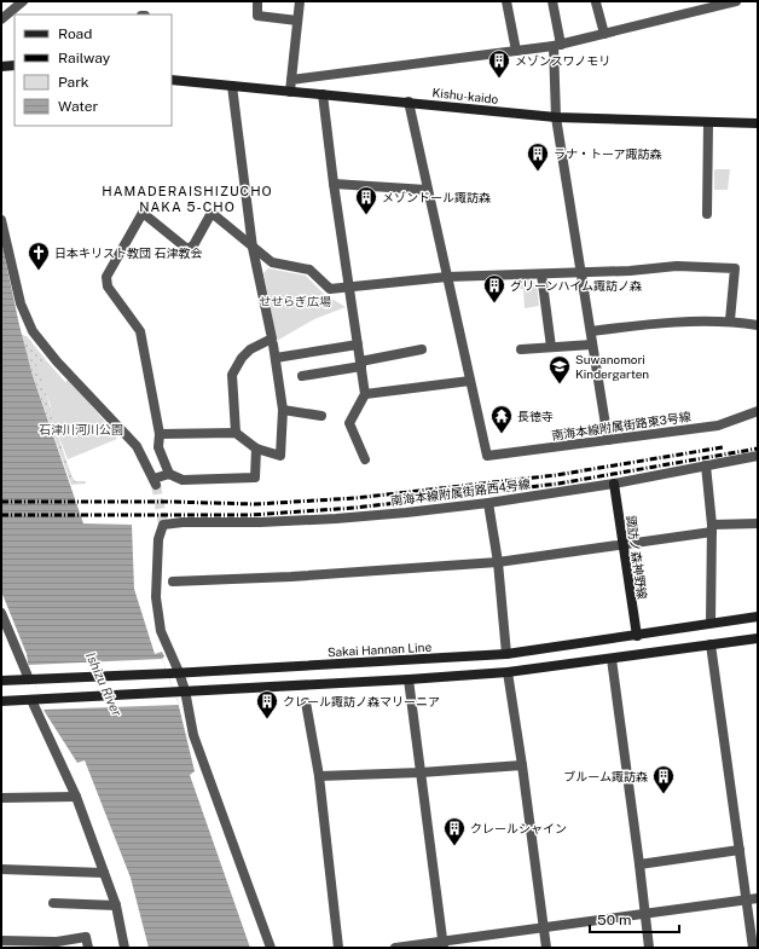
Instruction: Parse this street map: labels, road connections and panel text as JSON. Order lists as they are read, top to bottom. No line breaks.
{"streets":{"main road":["Kishu-kaido","諏訪ノ森神野線","Sakai Hannan Line"],"street":["南海本線附属街路東3号線","南海本線附属街路西4号線"]},"crossings":[["南海本線附属街路西4号線","諏訪ノ森神野線"],["南海本線附属街路西4号線","Sakai Hannan Line"],["諏訪ノ森神野線","Sakai Hannan Line"]],"districts":["HAMADERAISHIZUCHO NAKA 5-CHO"],"water":["Ishizu River"],"parks":["せせらぎ広場","石津川河川公園"],"places":{"building":["メゾンスワノモリ","ラナ・トーア諏訪森","メゾンドール諏訪森","グリーンハイム諏訪ノ森","クレール諏訪ノ森マリーニア","ブルーム諏訪森","クレールシャイン"],"church":["日本キリスト教団 石津教会"],"school or university":["Suwanomori Kindergarten"],"temple":["長徳寺"]},"legend":["Road","Railway","Park","Water"],"scale_bar":"50 m"}
